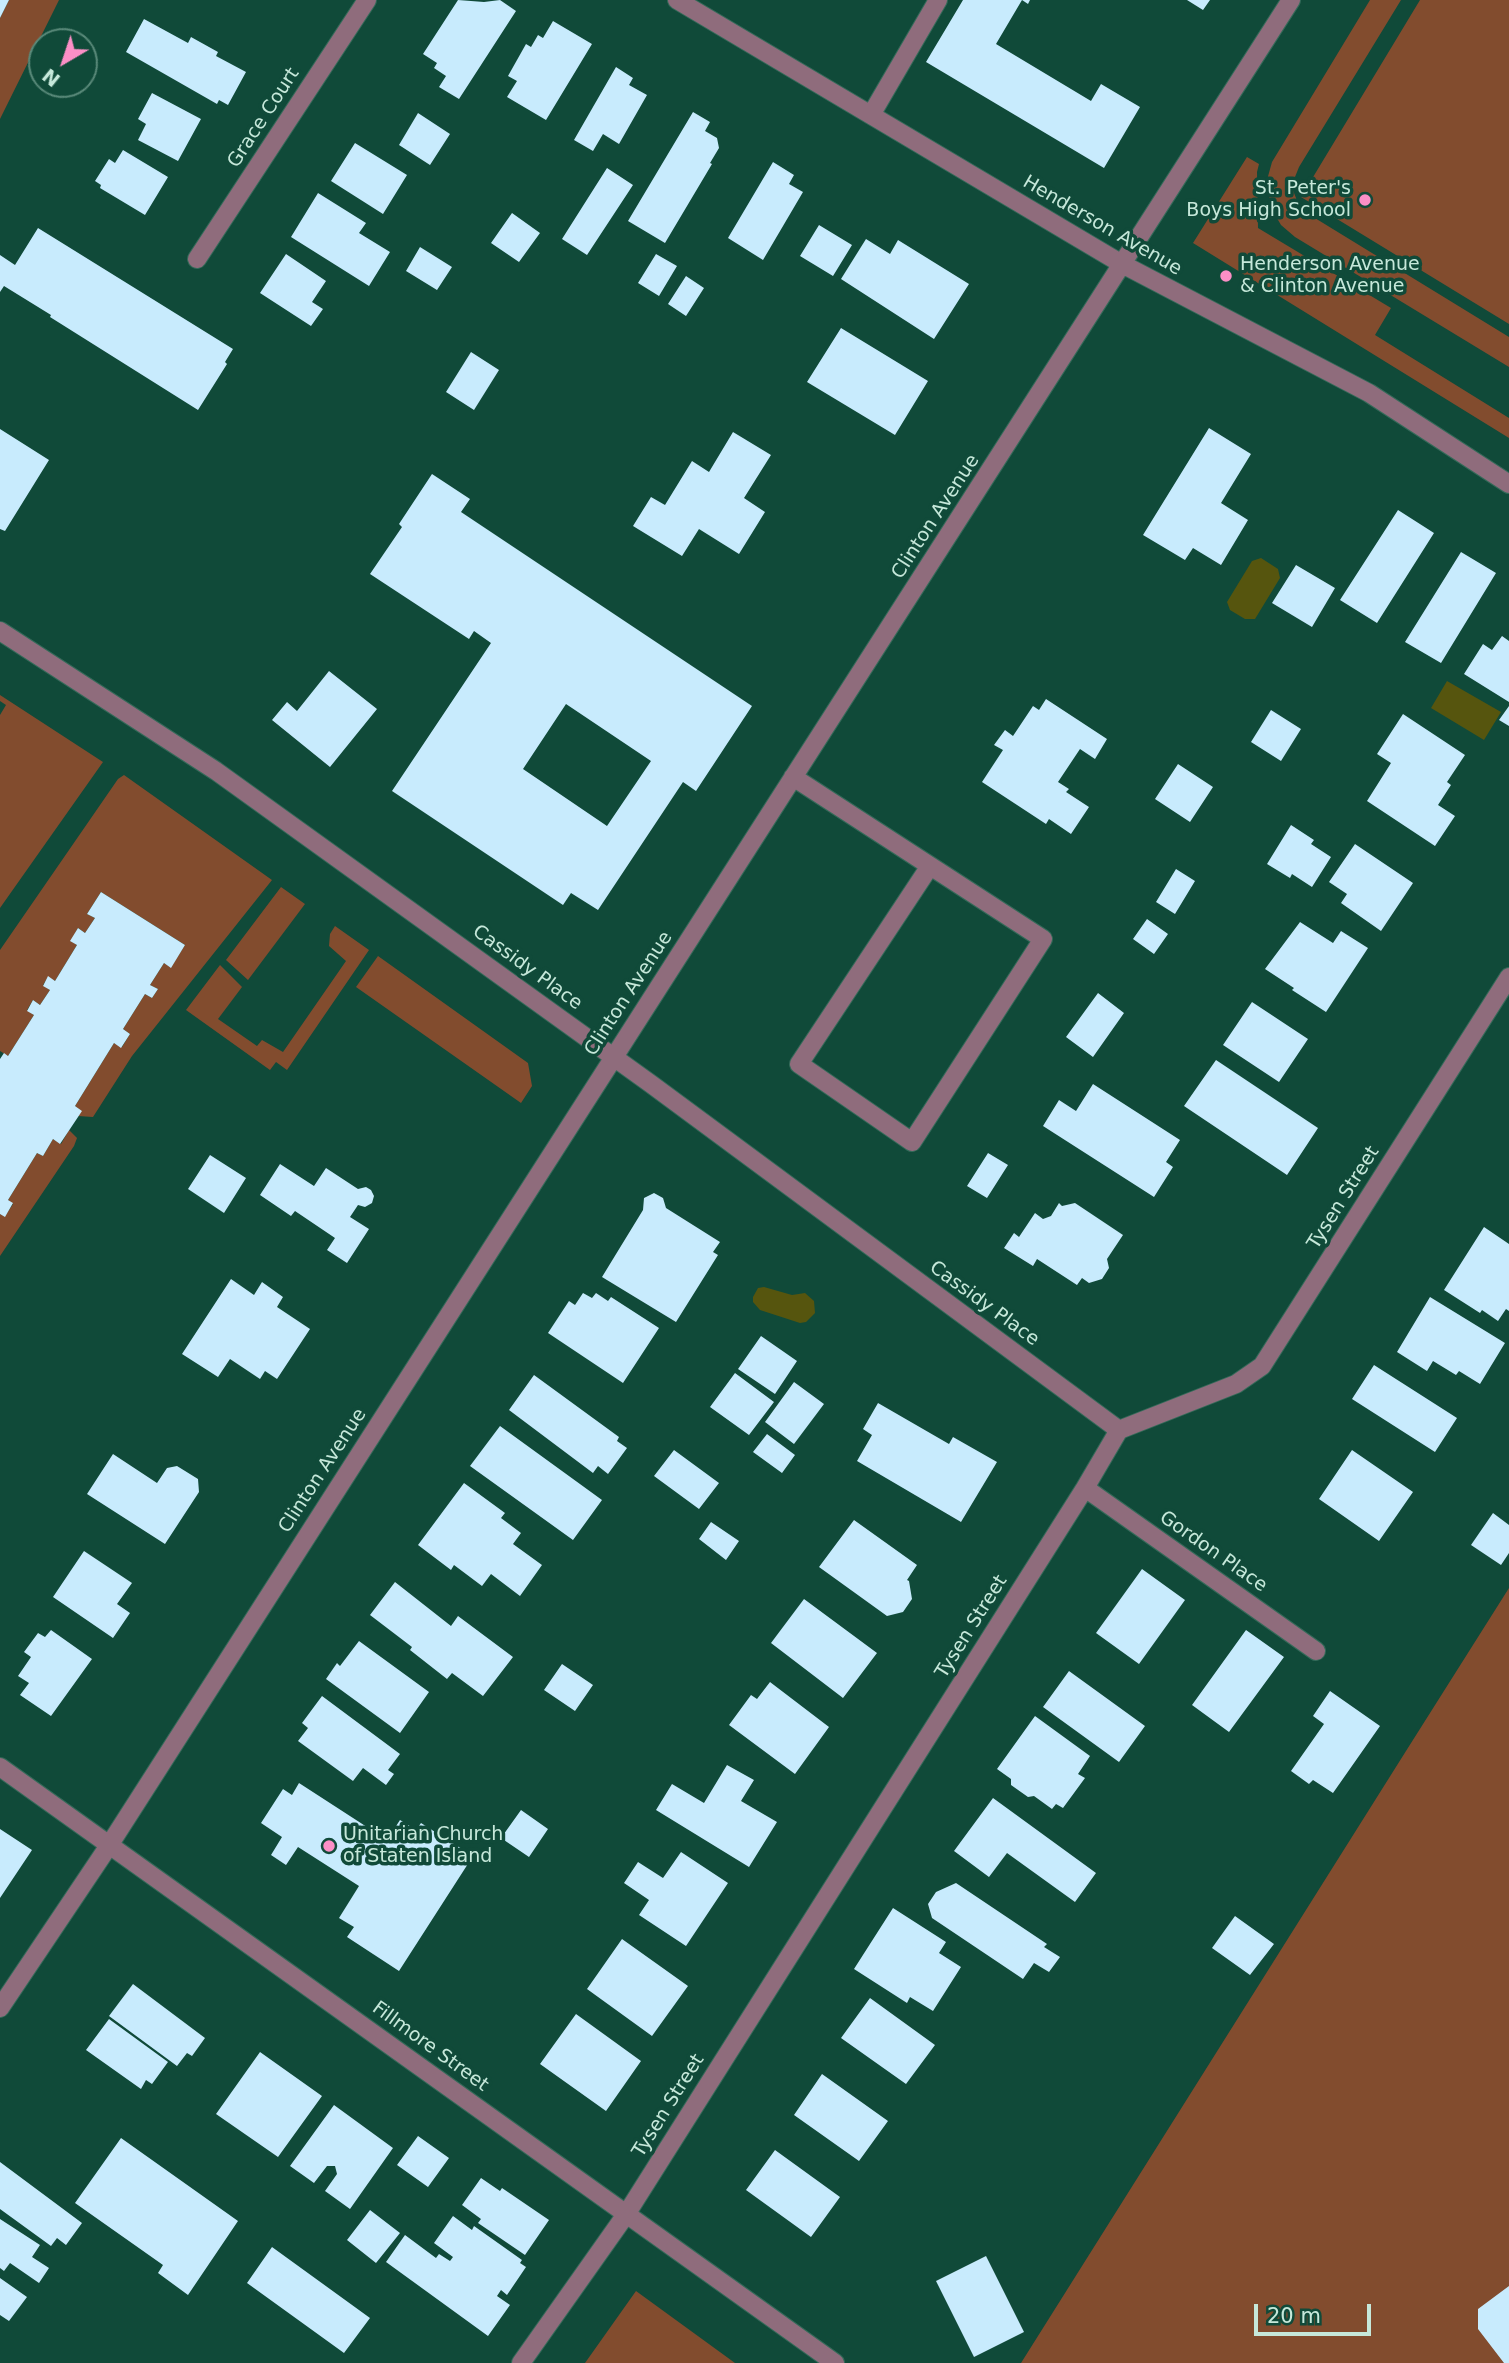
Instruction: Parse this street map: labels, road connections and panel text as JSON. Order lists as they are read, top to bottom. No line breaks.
{"streets":{"street":["Grace Court","Henderson Avenue","Clinton Avenue","Cassidy Place","Tysen Street","Gordon Place","Fillmore Street"]},"crossings":[["Henderson Avenue","Clinton Avenue"],["Clinton Avenue","Cassidy Place"],["Clinton Avenue","Fillmore Street"],["Cassidy Place","Tysen Street"],["Tysen Street","Gordon Place"],["Tysen Street","Fillmore Street"]],"places":["St. Peter's Boys High School","Henderson Avenue & Clinton Avenue","Unitarian Church of Staten Island"],"scale_bar":"20 m","north":"bottom left"}
